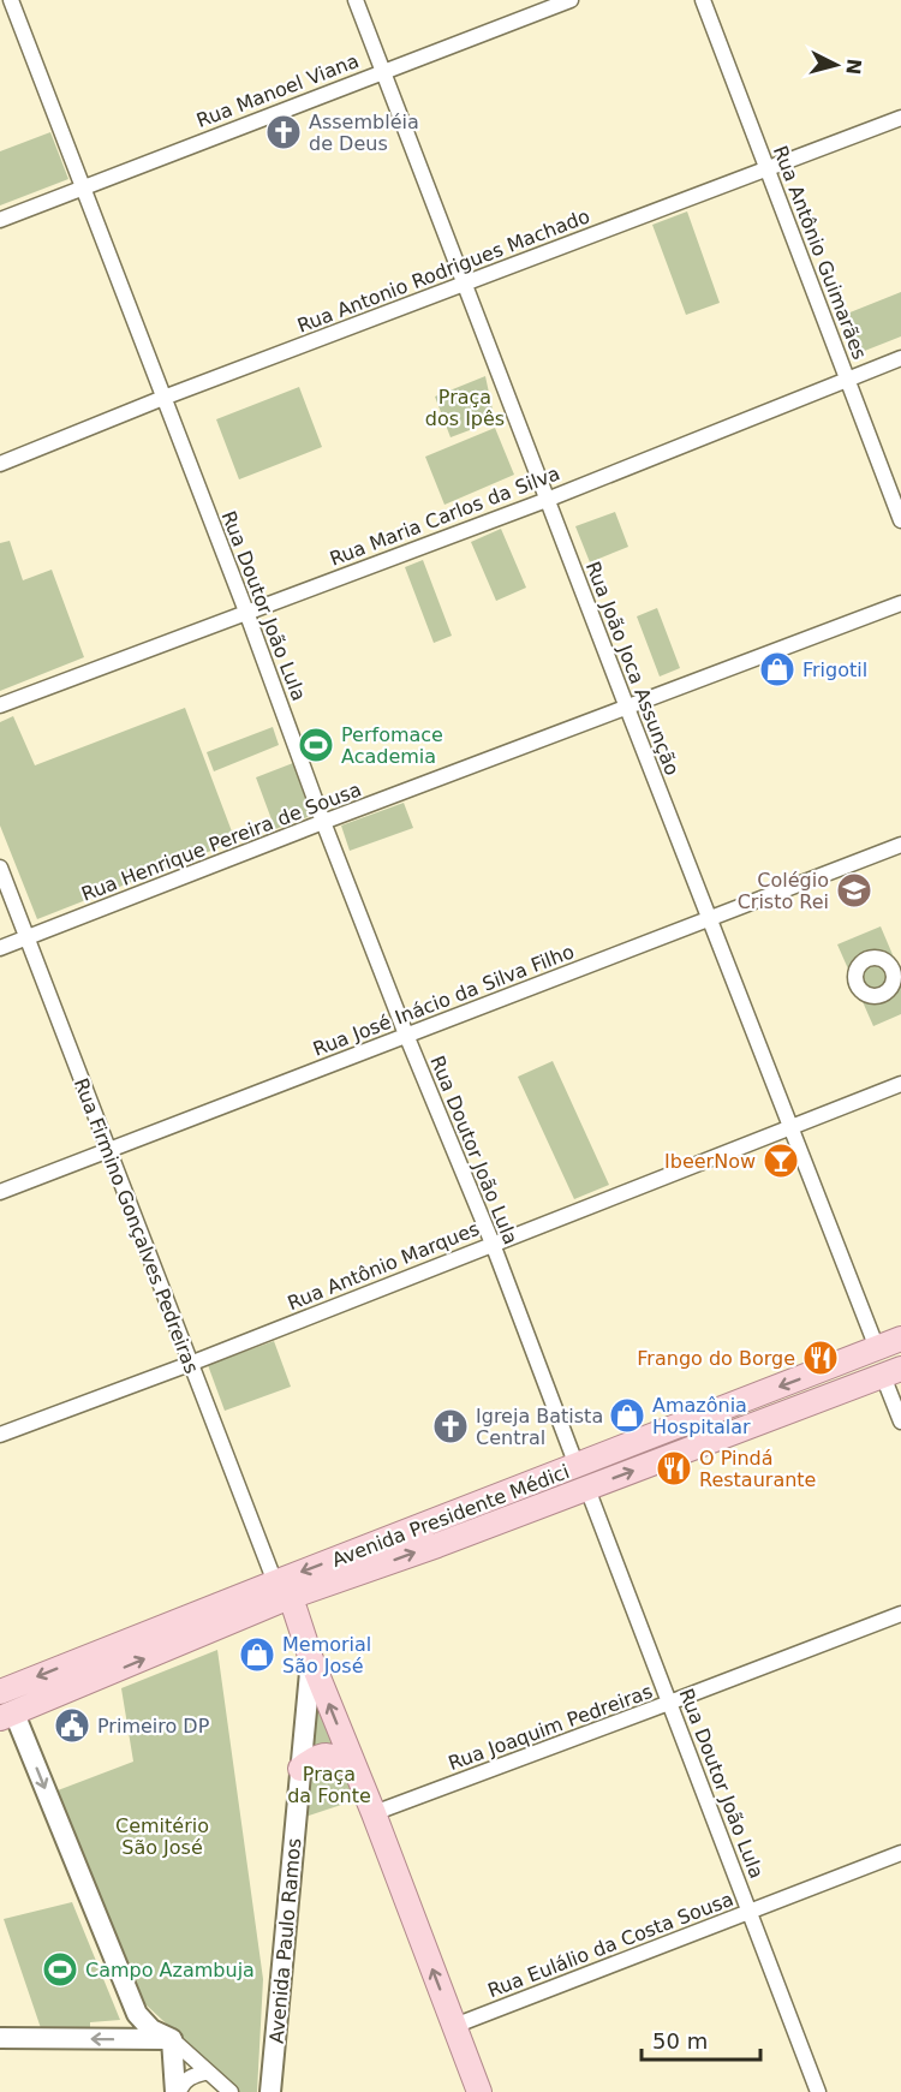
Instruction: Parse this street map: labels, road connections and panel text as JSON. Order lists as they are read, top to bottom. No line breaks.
{"streets":{"main road":["Rua Firmino Gonçalves Pedreiras","Avenida Presidente Médici"],"street":["Rua Manoel Viana","Rua Antônio Guimarães","Rua Antonio Rodrigues Machado","Rua Maria Carlos da Silva","Rua Doutor João Lula","Rua João Joca Assunção","Rua Henrique Pereira de Sousa","Rua José Inácio da Silva Filho","Rua Antônio Marques","Rua Joaquim Pedreiras","Avenida Paulo Ramos","Rua Eulálio da Costa Sousa"]},"crossings":[["Rua Manoel Viana","Rua Doutor João Lula"],["Rua Manoel Viana","Rua João Joca Assunção"],["Rua Antônio Guimarães","Rua Antonio Rodrigues Machado"],["Rua Antônio Guimarães","Rua Maria Carlos da Silva"],["Rua Antonio Rodrigues Machado","Rua Doutor João Lula"],["Rua Antonio Rodrigues Machado","Rua João Joca Assunção"],["Rua Maria Carlos da Silva","Rua Doutor João Lula"],["Rua Maria Carlos da Silva","Rua João Joca Assunção"],["Rua Doutor João Lula","Rua Henrique Pereira de Sousa"],["Rua Doutor João Lula","Rua José Inácio da Silva Filho"],["Rua Doutor João Lula","Rua Antônio Marques"],["Rua Doutor João Lula","Avenida Presidente Médici"],["Rua Doutor João Lula","Rua Joaquim Pedreiras"],["Rua Doutor João Lula","Rua Eulálio da Costa Sousa"],["Rua João Joca Assunção","Rua Henrique Pereira de Sousa"],["Rua João Joca Assunção","Rua José Inácio da Silva Filho"],["Rua João Joca Assunção","Rua Antônio Marques"],["Rua João Joca Assunção","Avenida Presidente Médici"],["Rua Henrique Pereira de Sousa","Rua Firmino Gonçalves Pedreiras"],["Rua José Inácio da Silva Filho","Rua Firmino Gonçalves Pedreiras"],["Rua Firmino Gonçalves Pedreiras","Rua Antônio Marques"],["Rua Firmino Gonçalves Pedreiras","Avenida Presidente Médici"],["Rua Firmino Gonçalves Pedreiras","Rua Joaquim Pedreiras"],["Rua Firmino Gonçalves Pedreiras","Avenida Paulo Ramos"],["Rua Firmino Gonçalves Pedreiras","Rua Eulálio da Costa Sousa"]],"parks":["Praça dos Ipês","Praça da Fonte","Cemitério São José"],"places":{"church":["Assembléia de Deus","Igreja Batista Central"],"shop":["Frigotil","Amazônia Hospitalar","Memorial São José"],"sports":["Perfomace Academia","Campo Azambuja"],"school or university":["Colégio Cristo Rei"],"bar":["IbeerNow"],"restaurant":["Frango do Borge","O Pindá Restaurante"],"public building":["Primeiro DP"]},"scale_bar":"50 m","north":"right"}
